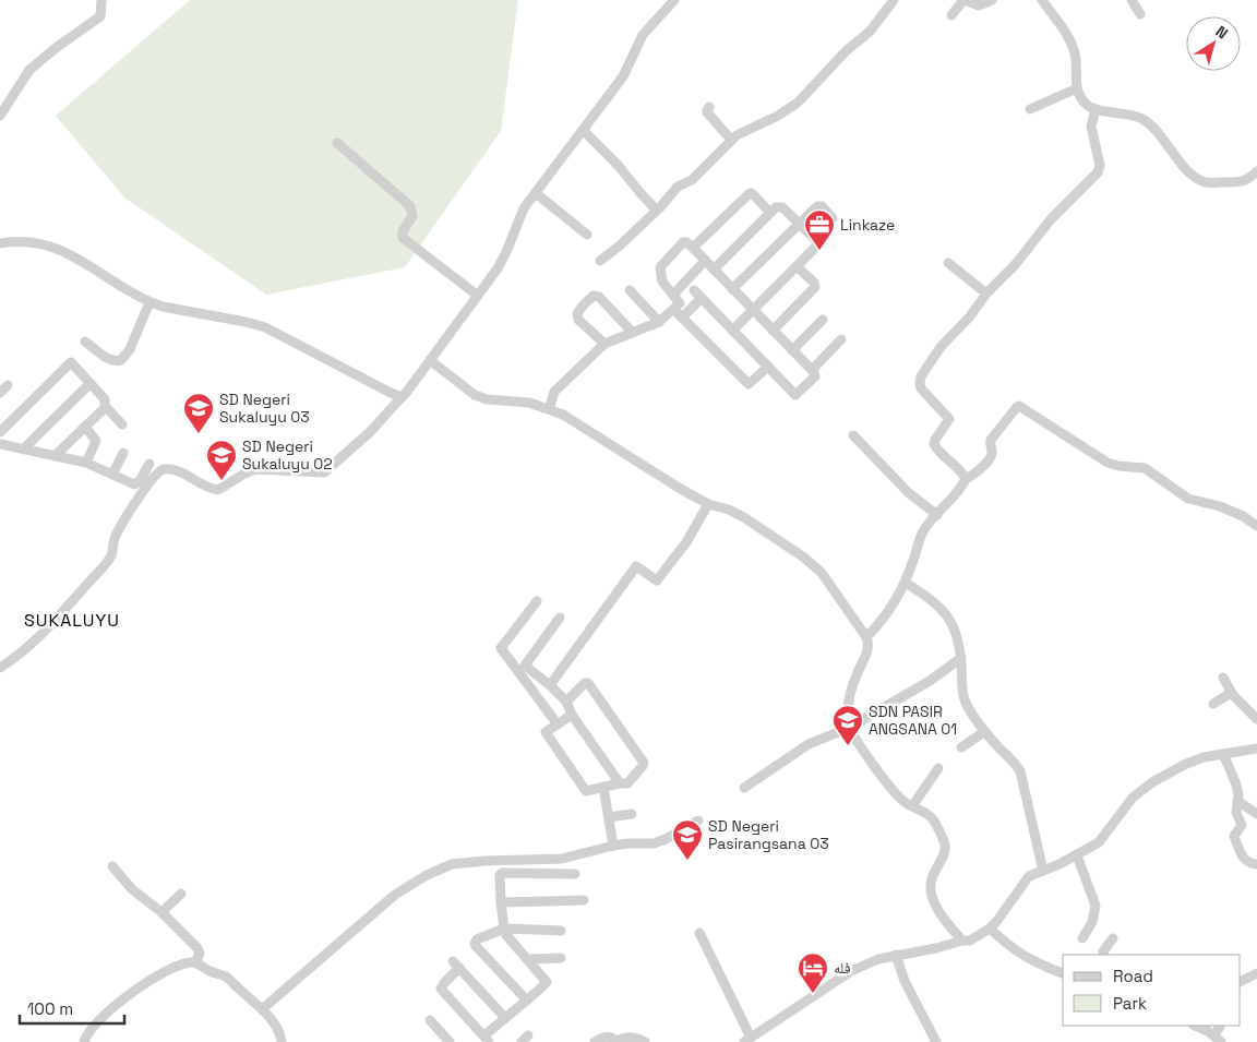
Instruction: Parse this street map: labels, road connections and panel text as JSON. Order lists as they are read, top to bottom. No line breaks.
{"districts":["SUKALUYU"],"places":{"office":["Linkaze"],"school or university":["SD Negeri Sukaluyu 03","SD Negeri Sukaluyu 02","SDN PASIR ANGSANA 01","SD Negeri Pasirangsana 03"],"hotel":["فله"]},"legend":["Road","Park"],"scale_bar":"100 m","north":"top right"}
